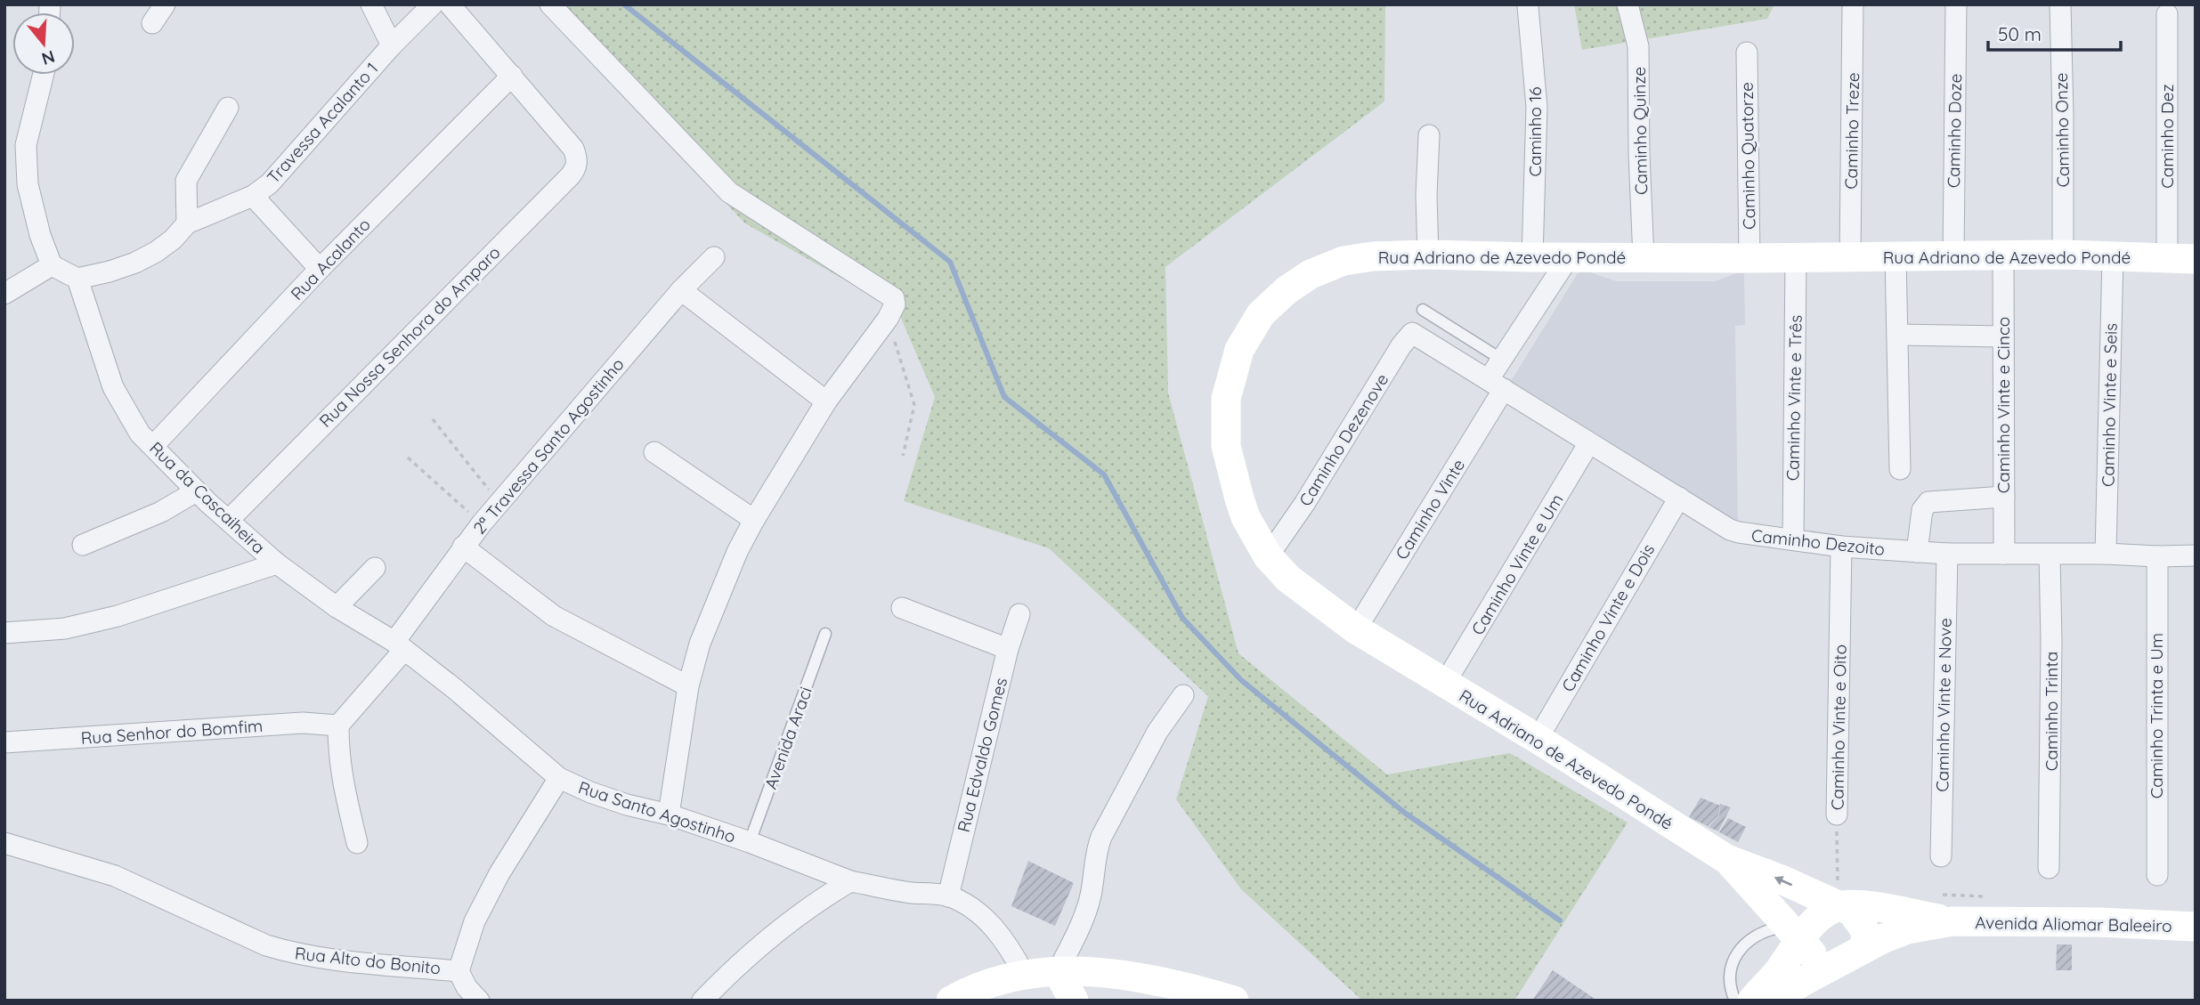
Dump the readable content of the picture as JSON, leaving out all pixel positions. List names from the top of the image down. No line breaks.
{"streets":{"street":["Travessa Acalanto 1","Caminho Onze","Caminho Quinze","Caminho Treze","Caminho Doze","Caminho 16","Caminho Dez","Caminho Quatorze","Rua Adriano de Azevedo Pondé","Rua Acalanto","Rua Nossa Senhora do Amparo","Caminho Vinte e Três","Caminho Vinte e Cinco","Caminho Vinte e Seis","Caminho Dezenove","2ª Travessa Santo Agostinho","Rua da Cascaiheira","Caminho Vinte","Caminho Dezoito","Caminho Vinte e Um","Caminho Vinte e Dois","Caminho Vinte e Nove","Caminho Trinta","Caminho Trinta e Um","Caminho Vinte e Oito","Rua Senhor do Bomfim","Rua Edvaldo Gomes","Rua Santo Agostinho","Avenida Aliomar Baleeiro","Rua Alto do Bonito"],"lane":["Avenida Araci"]},"crossings":[["Travessa Acalanto 1","Rua Acalanto"],["Caminho Onze","Rua Adriano de Azevedo Pondé"],["Caminho Quinze","Rua Adriano de Azevedo Pondé"],["Caminho Treze","Rua Adriano de Azevedo Pondé"],["Caminho Doze","Rua Adriano de Azevedo Pondé"],["Caminho 16","Rua Adriano de Azevedo Pondé"],["Caminho Dez","Rua Adriano de Azevedo Pondé"],["Caminho Quatorze","Rua Adriano de Azevedo Pondé"],["Rua Adriano de Azevedo Pondé","Caminho Vinte e Três"],["Rua Adriano de Azevedo Pondé","Caminho Vinte e Cinco"],["Rua Adriano de Azevedo Pondé","Caminho Vinte e Seis"],["Rua Adriano de Azevedo Pondé","Caminho Dezenove"],["Rua Adriano de Azevedo Pondé","Caminho Vinte"],["Rua Adriano de Azevedo Pondé","Caminho Vinte e Um"],["Rua Adriano de Azevedo Pondé","Caminho Vinte e Dois"],["Rua Adriano de Azevedo Pondé","Caminho Vinte e Oito"],["Rua Adriano de Azevedo Pondé","Avenida Aliomar Baleeiro"],["Rua Acalanto","Rua Nossa Senhora do Amparo"],["Rua Acalanto","Rua da Cascaiheira"],["Rua Nossa Senhora do Amparo","Rua da Cascaiheira"],["Caminho Vinte e Três","Caminho Dezoito"],["Caminho Vinte e Cinco","Caminho Dezoito"],["Caminho Vinte e Seis","Caminho Dezoito"],["Caminho Dezenove","Caminho Dezoito"],["2ª Travessa Santo Agostinho","Rua da Cascaiheira"],["2ª Travessa Santo Agostinho","Rua Santo Agostinho"],["Rua da Cascaiheira","Rua Santo Agostinho"],["Caminho Vinte","Caminho Dezoito"],["Caminho Dezoito","Caminho Vinte e Um"],["Caminho Dezoito","Caminho Vinte e Dois"],["Caminho Dezoito","Caminho Vinte e Nove"],["Caminho Dezoito","Caminho Trinta"],["Caminho Dezoito","Caminho Trinta e Um"],["Caminho Dezoito","Caminho Vinte e Oito"],["Caminho Vinte e Oito","Avenida Aliomar Baleeiro"],["Avenida Araci","Rua Santo Agostinho"],["Rua Edvaldo Gomes","Rua Santo Agostinho"],["Rua Santo Agostinho","Rua Alto do Bonito"]],"scale_bar":"50 m","north":"bottom"}
